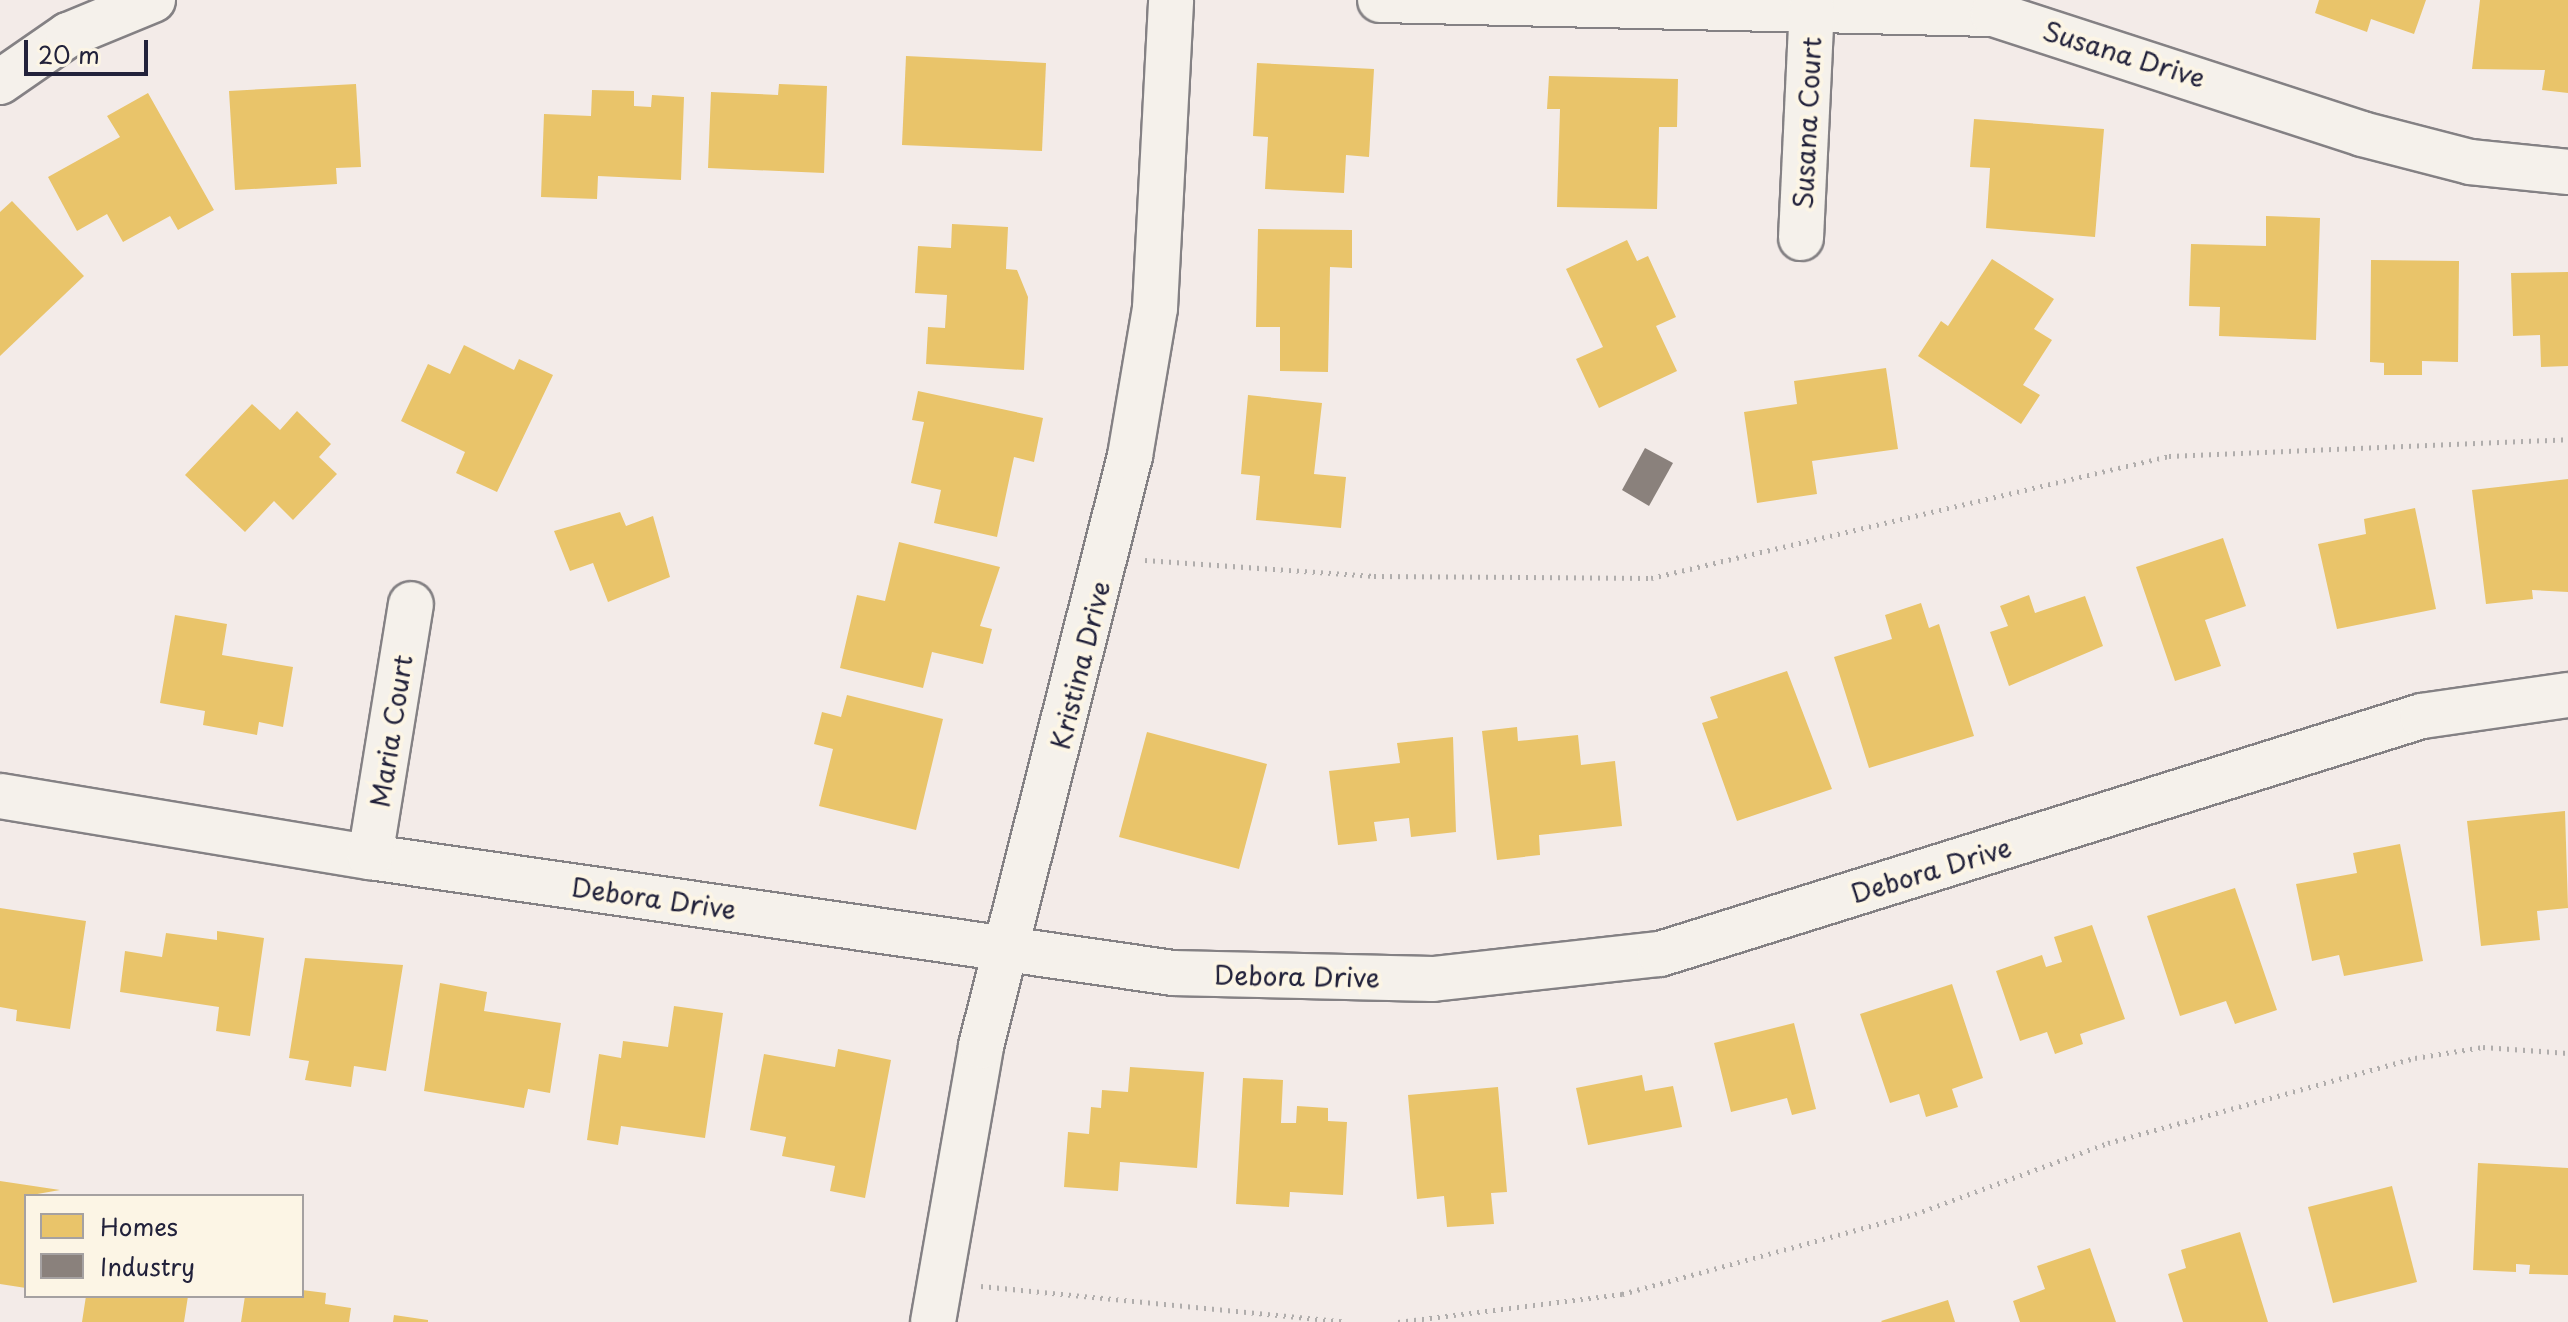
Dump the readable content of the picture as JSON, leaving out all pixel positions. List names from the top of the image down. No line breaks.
{"streets":{"street":["Susana Drive","Susana Court","Kristina Drive","Maria Court","Debora Drive"]},"crossings":[["Susana Drive","Susana Court"],["Kristina Drive","Debora Drive"],["Maria Court","Debora Drive"]],"legend":["Homes","Industry"],"scale_bar":"20 m"}
